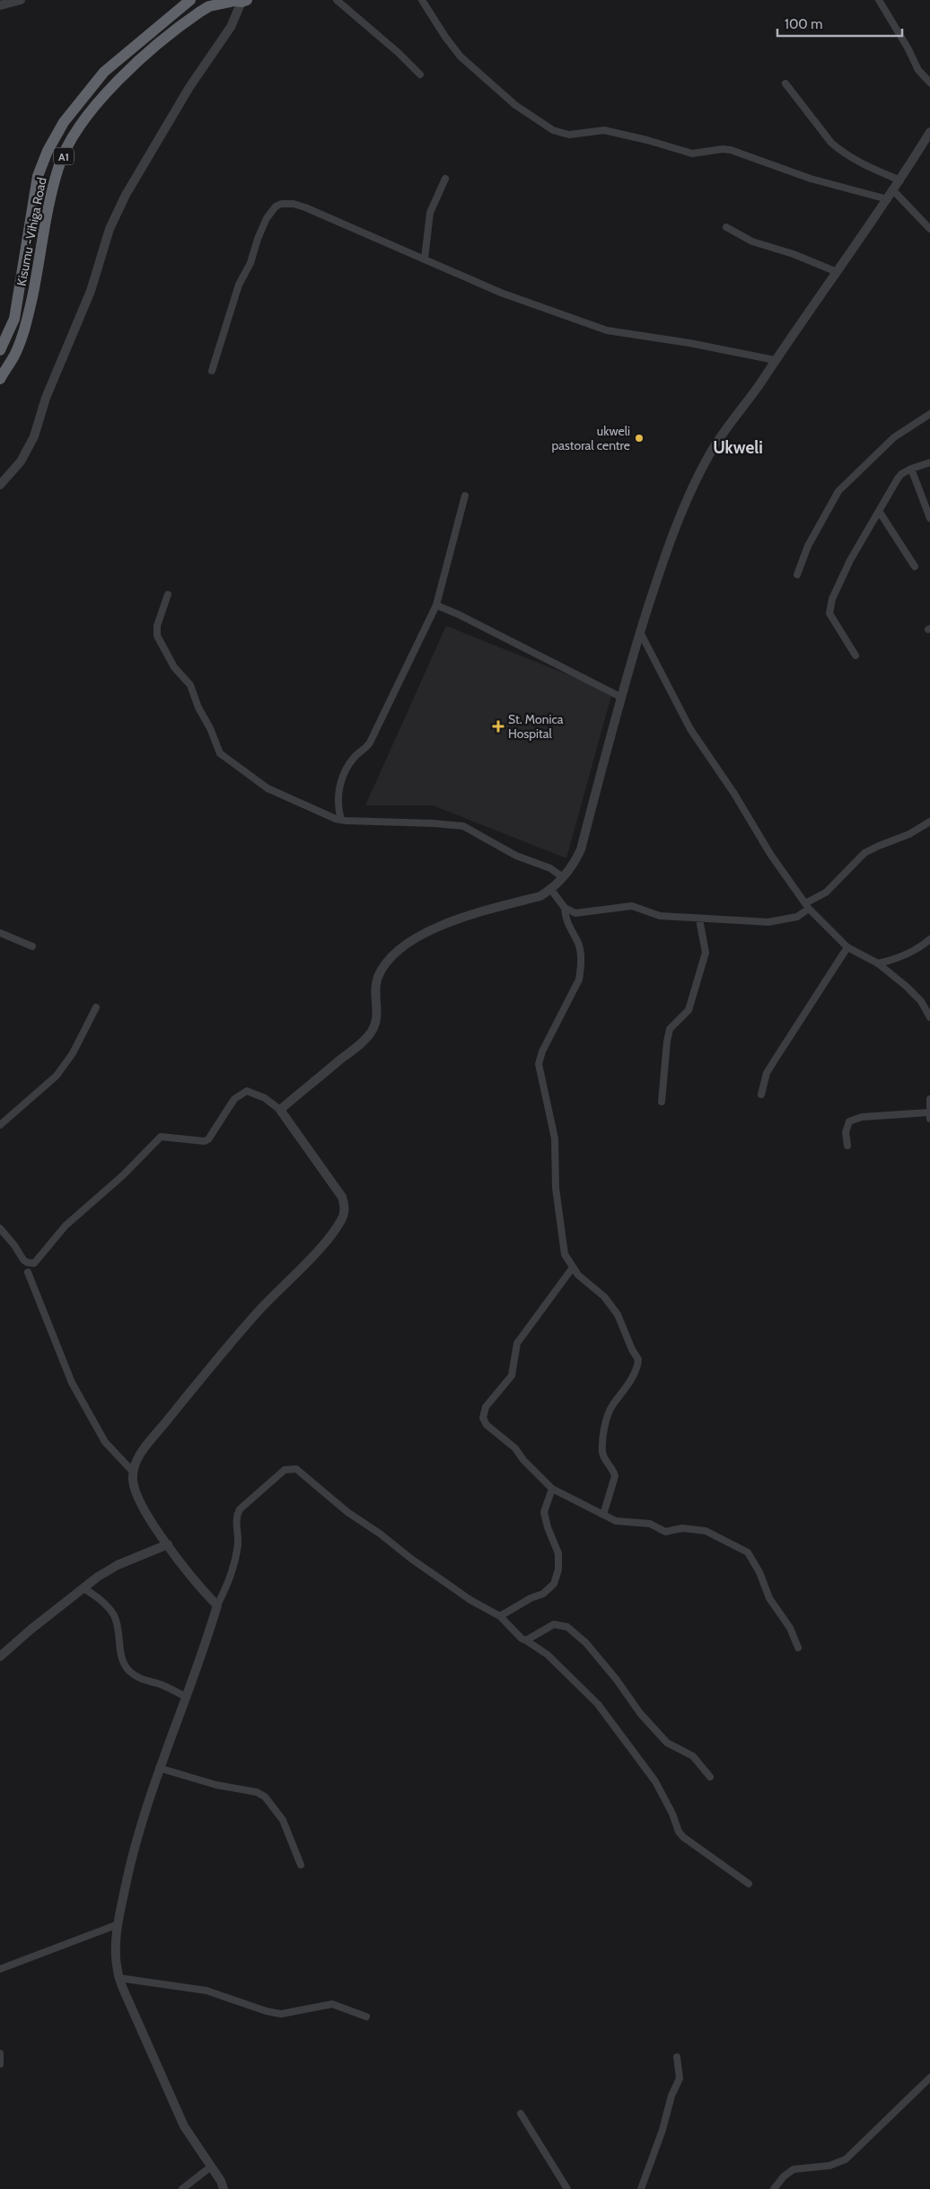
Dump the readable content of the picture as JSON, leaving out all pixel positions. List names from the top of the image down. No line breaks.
{"streets":{"highway":["A1","Kisumu -Vihiga Road"]},"districts":["Ukweli"],"places":{"other":["ukweli pastoral centre"],"health":["St. Monica Hospital"]},"scale_bar":"100 m"}
